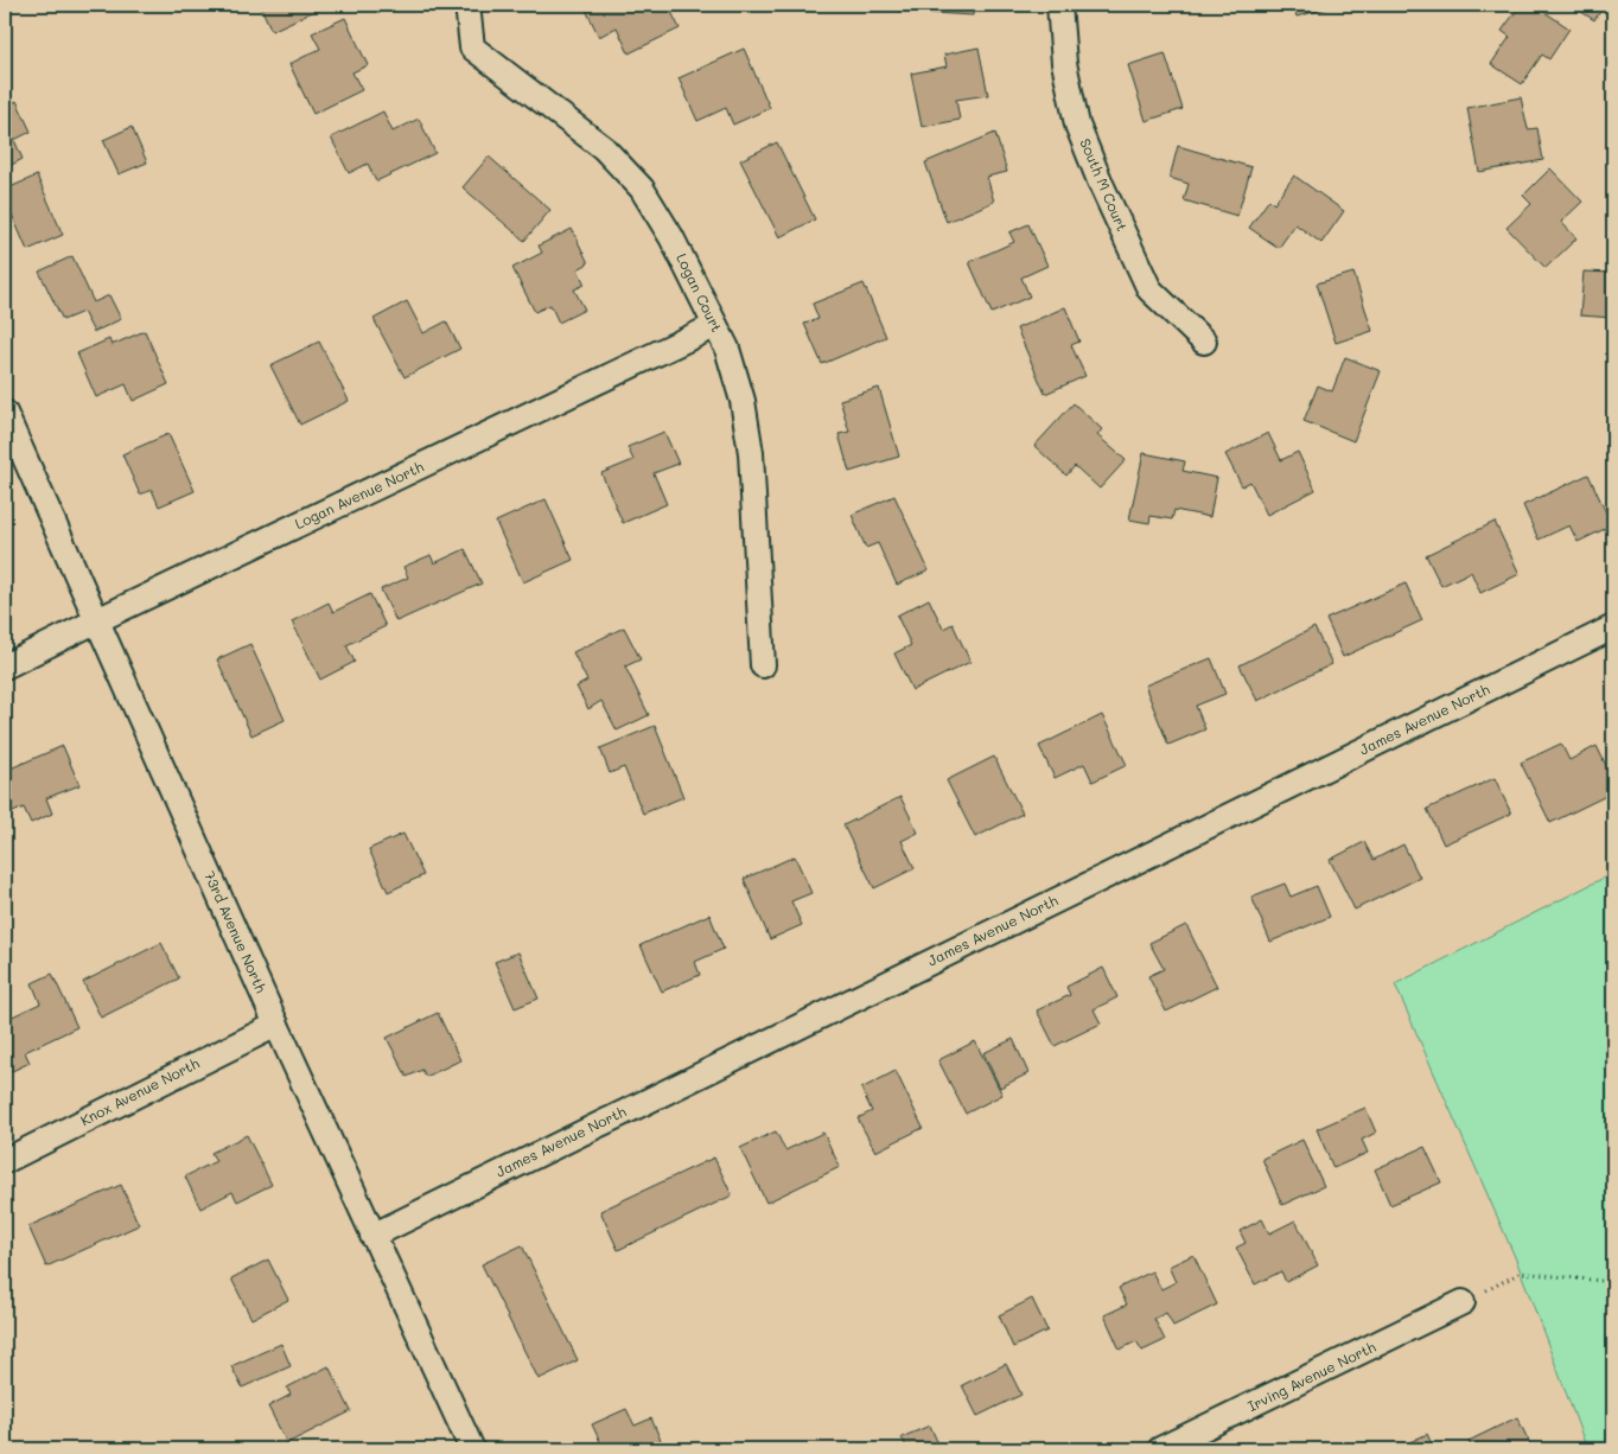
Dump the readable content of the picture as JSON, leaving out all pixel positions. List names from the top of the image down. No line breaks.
{"streets":{"street":["South M Court","Logan Court","Logan Avenue North","James Avenue North","73rd Avenue North","Knox Avenue North","Irving Avenue North"]},"crossings":[["Logan Court","Logan Avenue North"],["Logan Avenue North","73rd Avenue North"],["James Avenue North","73rd Avenue North"],["73rd Avenue North","Knox Avenue North"]]}
